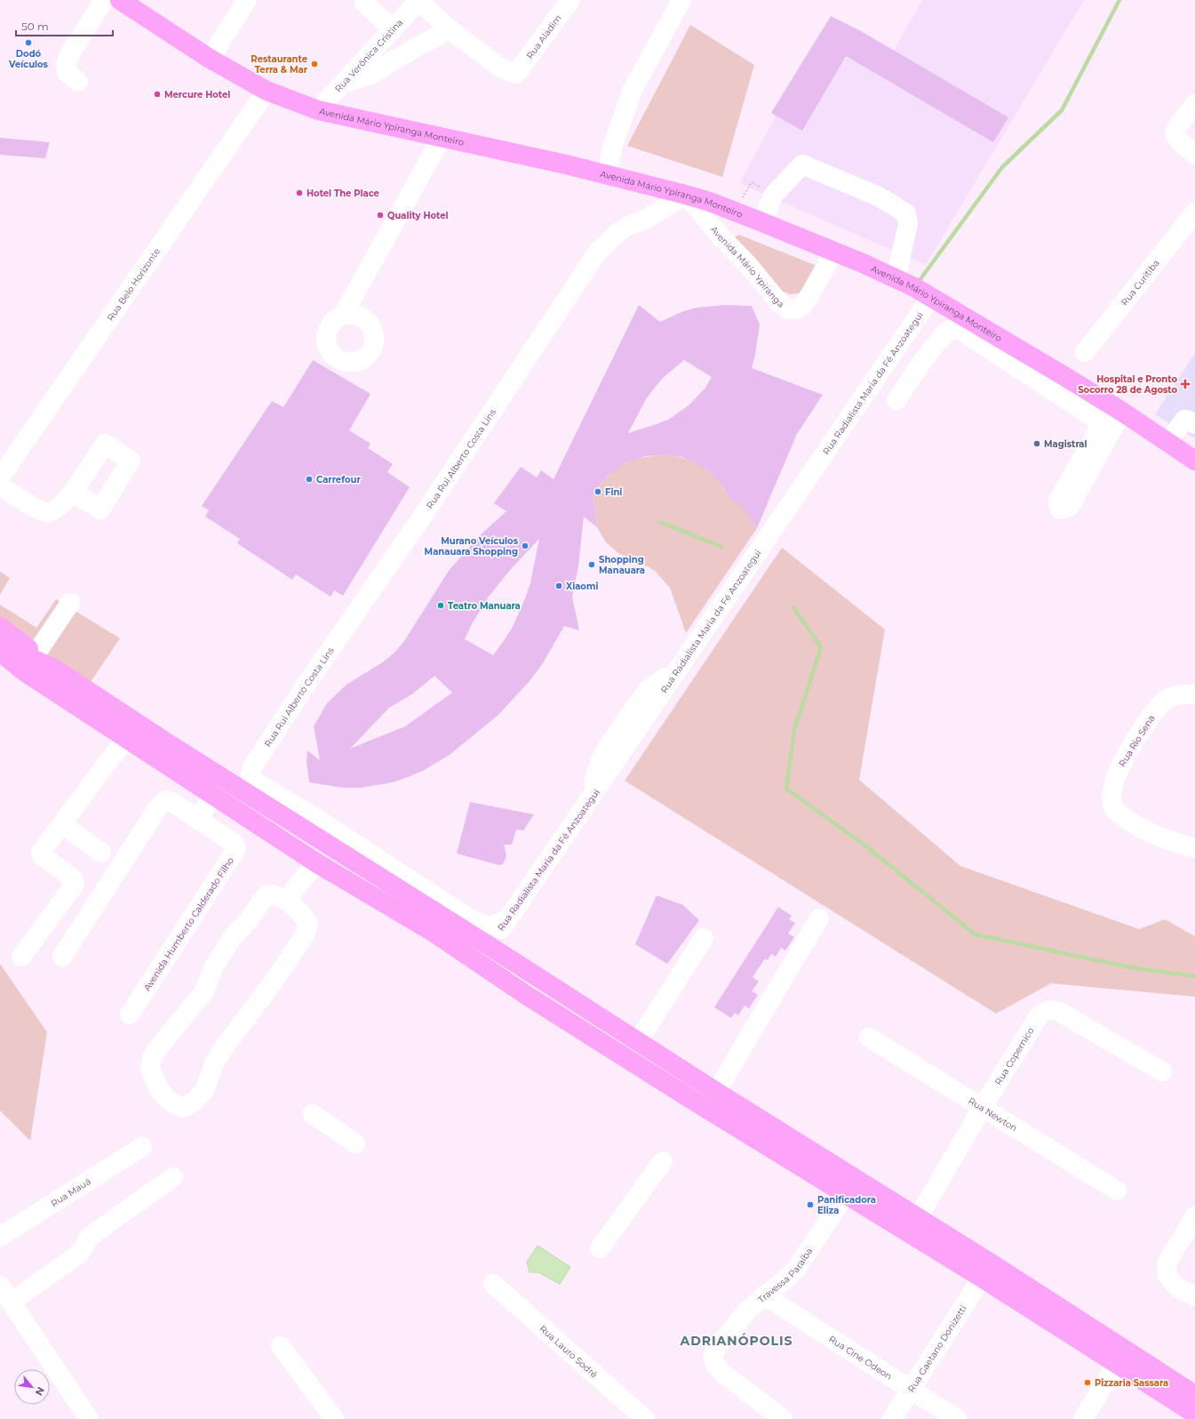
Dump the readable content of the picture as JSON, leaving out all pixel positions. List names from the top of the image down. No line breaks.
{"streets":{"main road":["Avenida Mário Ypiranga Monteiro"],"street":["Rua Aladim","Rua Verônica Cristina","Avenida Mário Ypiranga","Rua Curitiba","Rua Belo Horizonte","Rua Radialista Maria da Fé Anzoategui","Rua Rui Alberto Costa Lins","Rua Rio Sena","Avenida Humberto Calderado Filho","Rua Copernico","Rua Newton","Rua Mauá","Travessa Paraíba","Rua Gaetano Donizetti","Rua Lauro Sodré","Rua Cine Odeon"]},"crossings":[["Rua Verônica Cristina","Avenida Mário Ypiranga Monteiro"],["Avenida Mário Ypiranga Monteiro","Avenida Mário Ypiranga"],["Avenida Mário Ypiranga Monteiro","Rua Belo Horizonte"],["Avenida Mário Ypiranga Monteiro","Rua Radialista Maria da Fé Anzoategui"],["Avenida Mário Ypiranga Monteiro","Rua Rui Alberto Costa Lins"],["Avenida Mário Ypiranga","Rua Rui Alberto Costa Lins"],["Rua Radialista Maria da Fé Anzoategui","Rua Rui Alberto Costa Lins"],["Rua Copernico","Rua Newton"],["Travessa Paraíba","Rua Cine Odeon"],["Rua Gaetano Donizetti","Rua Cine Odeon"]],"districts":["ADRIANÓPOLIS"],"places":{"other":["Dodó Veículos","Restaurante Terra & Mar","Mercure Hotel","Hotel The Place","Quality Hotel","Magistral","Carrefour","Fini","Murano Veículos Manauara Shopping","Shopping Manauara","Xiaomi","Teatro Manuara","Panificadora Eliza","Pizzaria Sassara"],"health":["Hospital e Pronto Socorro 28 de Agosto"]},"scale_bar":"50 m","north":"bottom right"}
